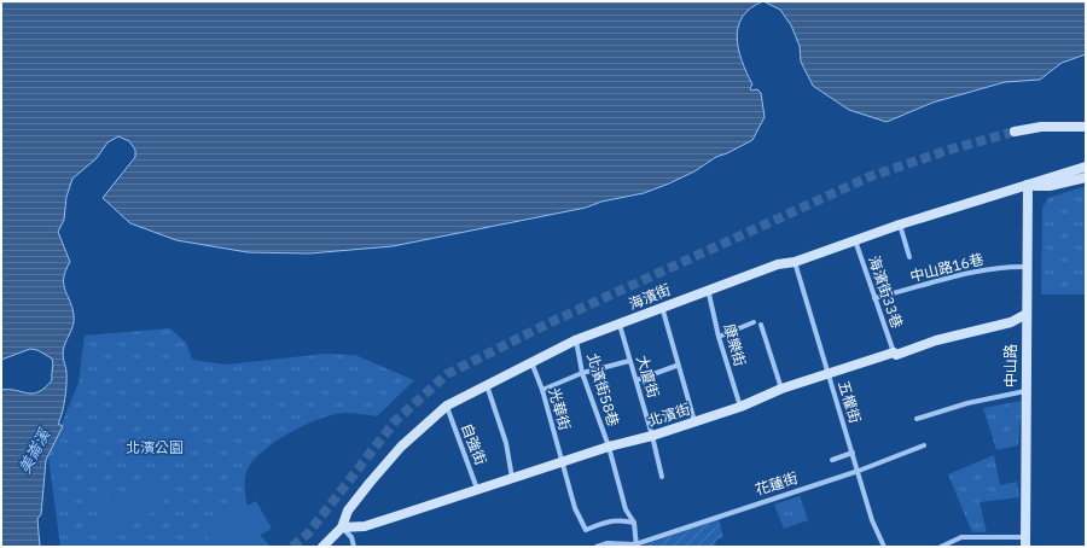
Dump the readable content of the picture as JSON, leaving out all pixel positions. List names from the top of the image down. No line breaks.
{"streets":{"main road":["海濱街","中山路","北濱街"],"street":["中山路16巷","海濱街33巷","康樂街","大廈街","北濱街58巷","五權街","光華街","自強街","花蓮街"]},"crossings":[["中山路16巷","海濱街33巷"],["中山路16巷","中山路"],["海濱街33巷","海濱街"],["海濱街33巷","北濱街"],["海濱街","康樂街"],["海濱街","中山路"],["海濱街","大廈街"],["海濱街","北濱街58巷"],["海濱街","五權街"],["海濱街","光華街"],["海濱街","北濱街"],["海濱街","自強街"],["康樂街","北濱街"],["中山路","北濱街"],["大廈街","北濱街"],["北濱街58巷","光華街"],["北濱街58巷","北濱街"],["五權街","北濱街"],["五權街","花蓮街"],["光華街","北濱街"],["北濱街","自強街"]],"water":["美崙溪"],"parks":["北濱公園"]}
